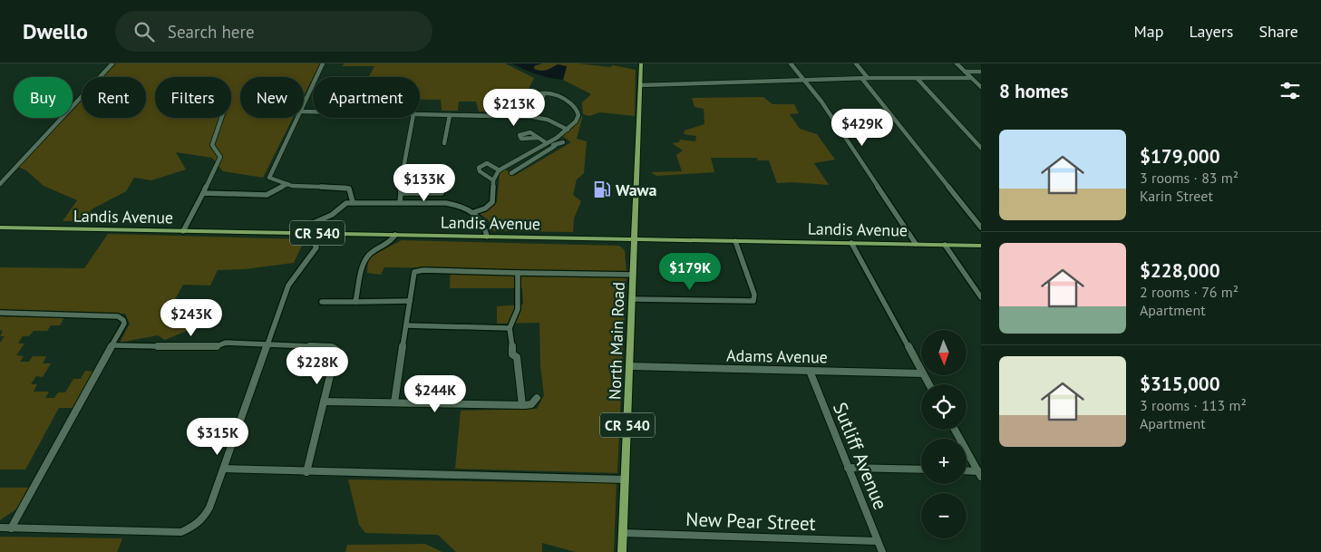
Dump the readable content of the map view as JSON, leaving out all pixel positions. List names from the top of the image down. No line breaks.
{"streets":{"main road":["Landis Avenue","CR 540","North Main Road"],"street":["Adams Avenue","Sutliff Avenue","New Pear Street"]},"crossings":[["Landis Avenue","North Main Road"],["North Main Road","Adams Avenue"],["North Main Road","New Pear Street"],["Adams Avenue","Sutliff Avenue"],["Sutliff Avenue","New Pear Street"]],"places":{"fuel station":["Wawa"]},"north":"bottom","page":{"header":"Dwello","search":"Search here","nav":["Map","Layers","Share"],"heading":"8 homes","chip":["Buy","Rent","Filters","New","Apartment"],"price":["$213K","$429K","$133K","$179K","$243K","$228K","$244K","$315K"],"list":[{"name":"$179,000","note":"3 rooms · 83 m² · Karin Street"},{"name":"$228,000","note":"2 rooms · 76 m² · Apartment"},{"name":"$315,000","note":"3 rooms · 113 m² · Apartment"}],"map_buttons":["+","−"]}}
